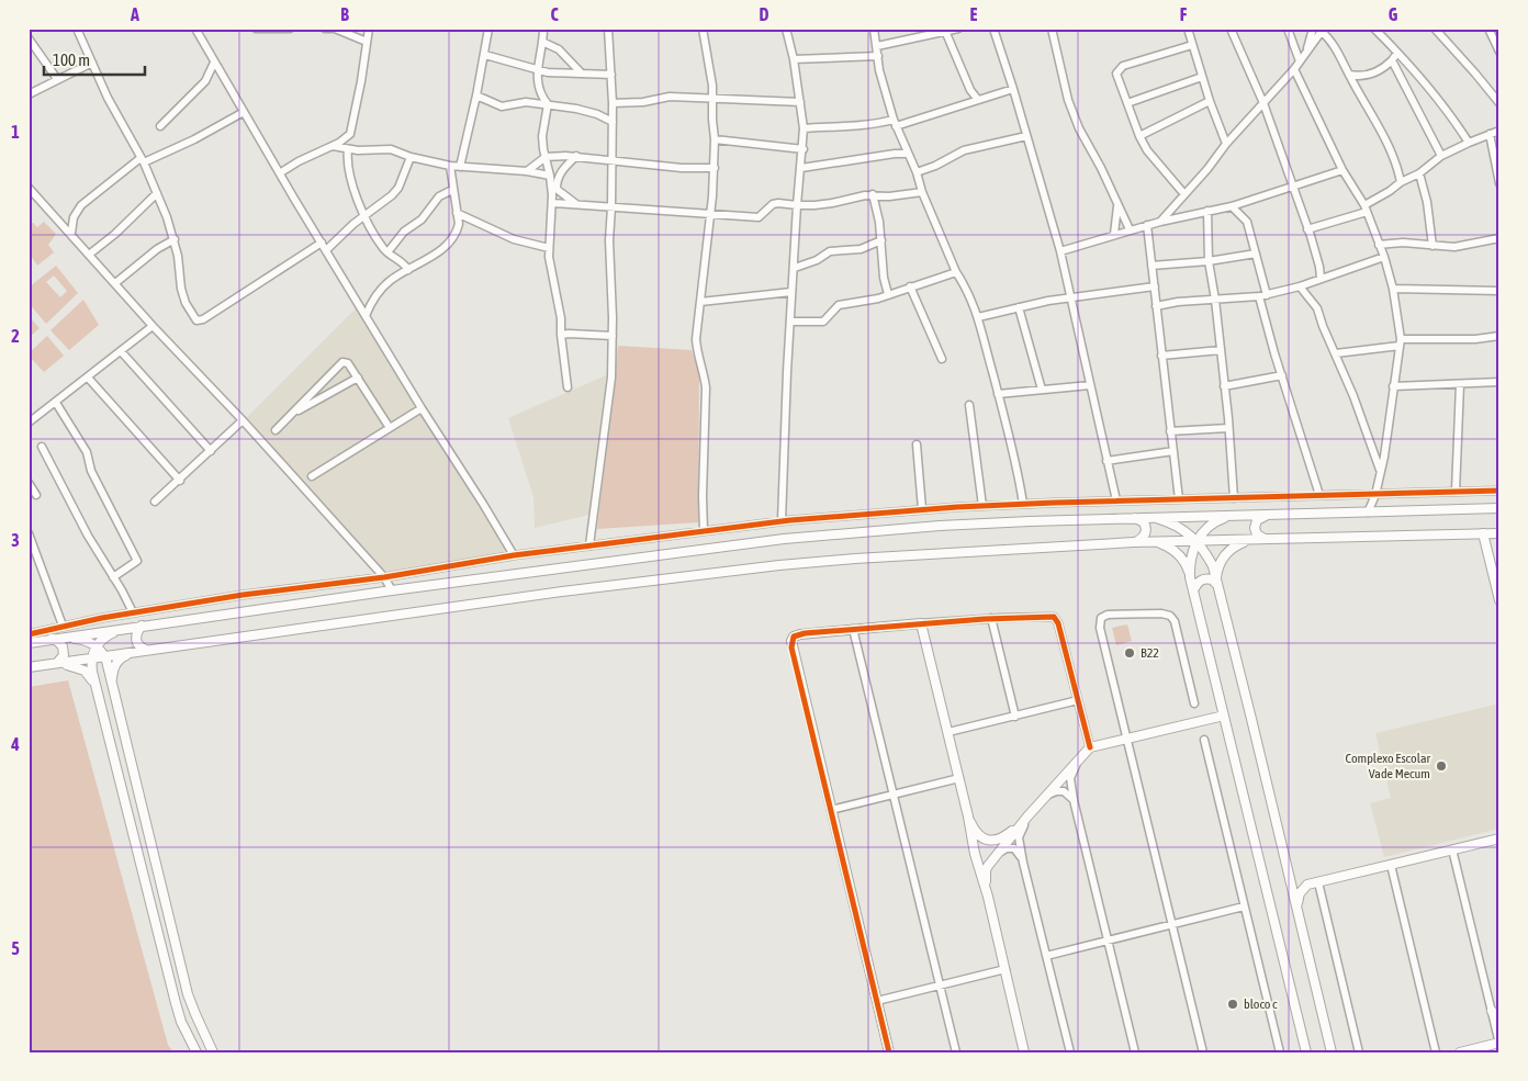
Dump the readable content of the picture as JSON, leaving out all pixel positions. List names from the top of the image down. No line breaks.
{"places":["B22","Complexo Escolar Vade Mecum","bloco c"],"scale_bar":"100 m","grid":{"columns":["A","B","C","D","E","F","G"],"rows":["1","2","3","4","5"]}}
